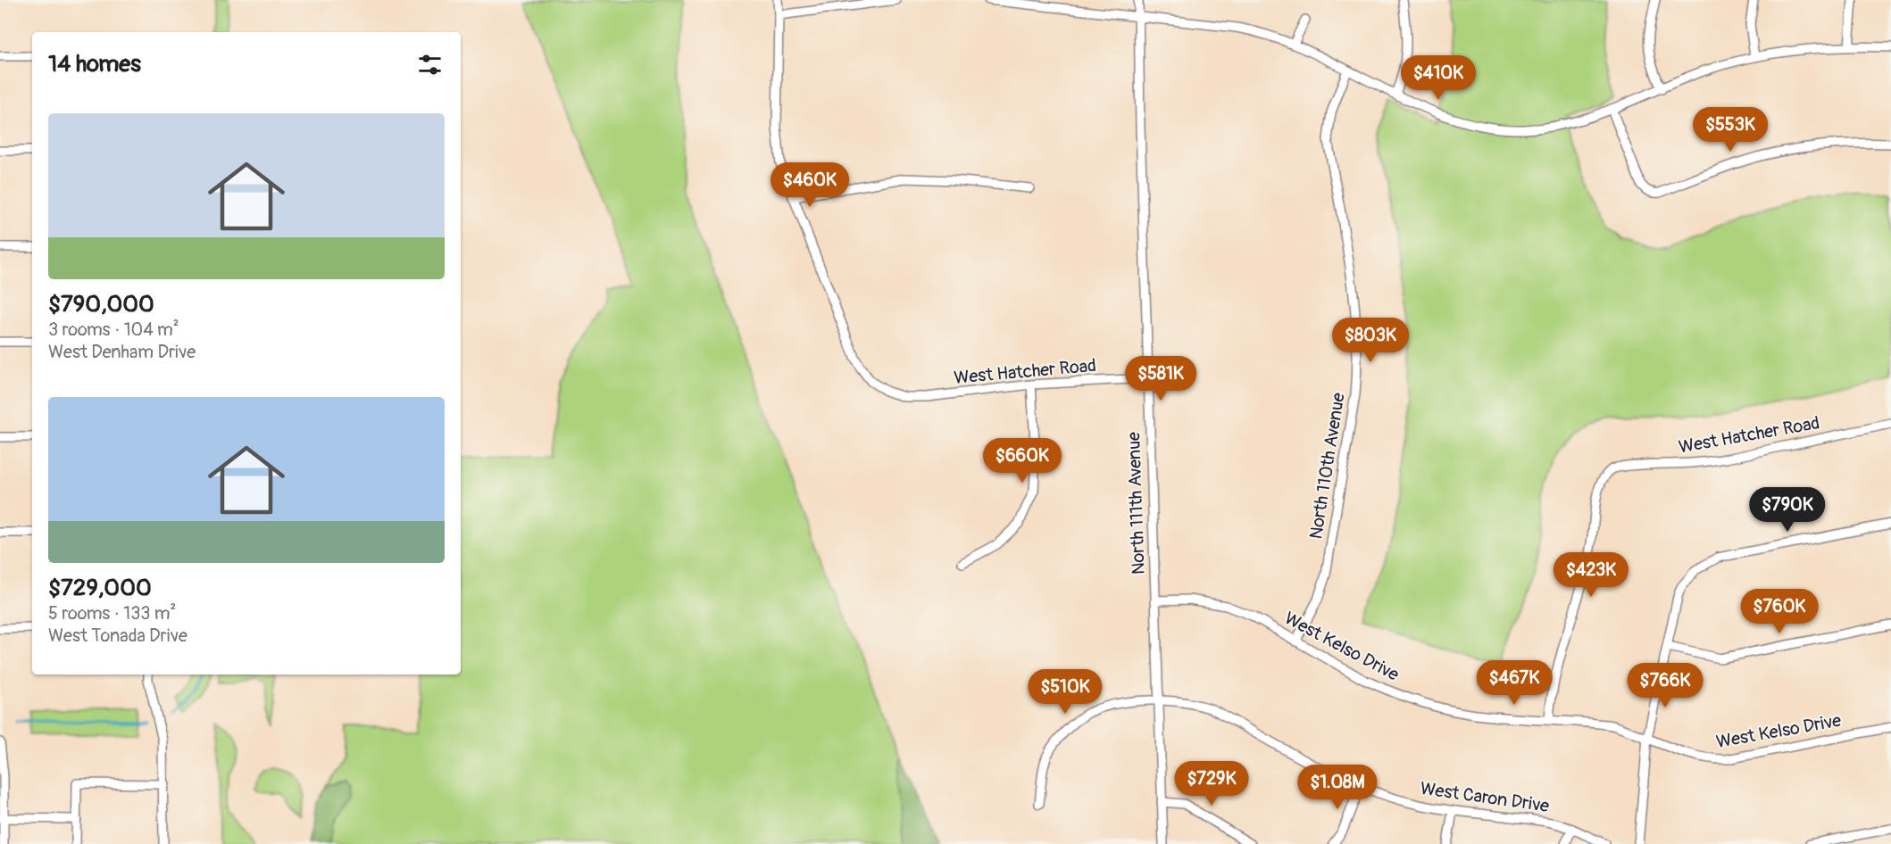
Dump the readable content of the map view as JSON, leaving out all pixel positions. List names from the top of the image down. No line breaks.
{"streets":{"street":["West Hatcher Road","North 110th Avenue","North 111th Avenue","West Kelso Drive","West Caron Drive"]},"crossings":[["West Hatcher Road","North 111th Avenue"],["West Hatcher Road","West Kelso Drive"],["North 110th Avenue","West Kelso Drive"],["North 111th Avenue","West Kelso Drive"],["North 111th Avenue","West Caron Drive"]],"page":{"heading":"14 homes","price":["$410K","$553K","$460K","$803K","$581K","$660K","$790K","$423K","$760K","$467K","$766K","$510K","$729K","$1.08M"],"list":[{"name":"$790,000","note":"3 rooms · 104 m² · West Denham Drive"},{"name":"$729,000","note":"5 rooms · 133 m² · West Tonada Drive"}]}}
